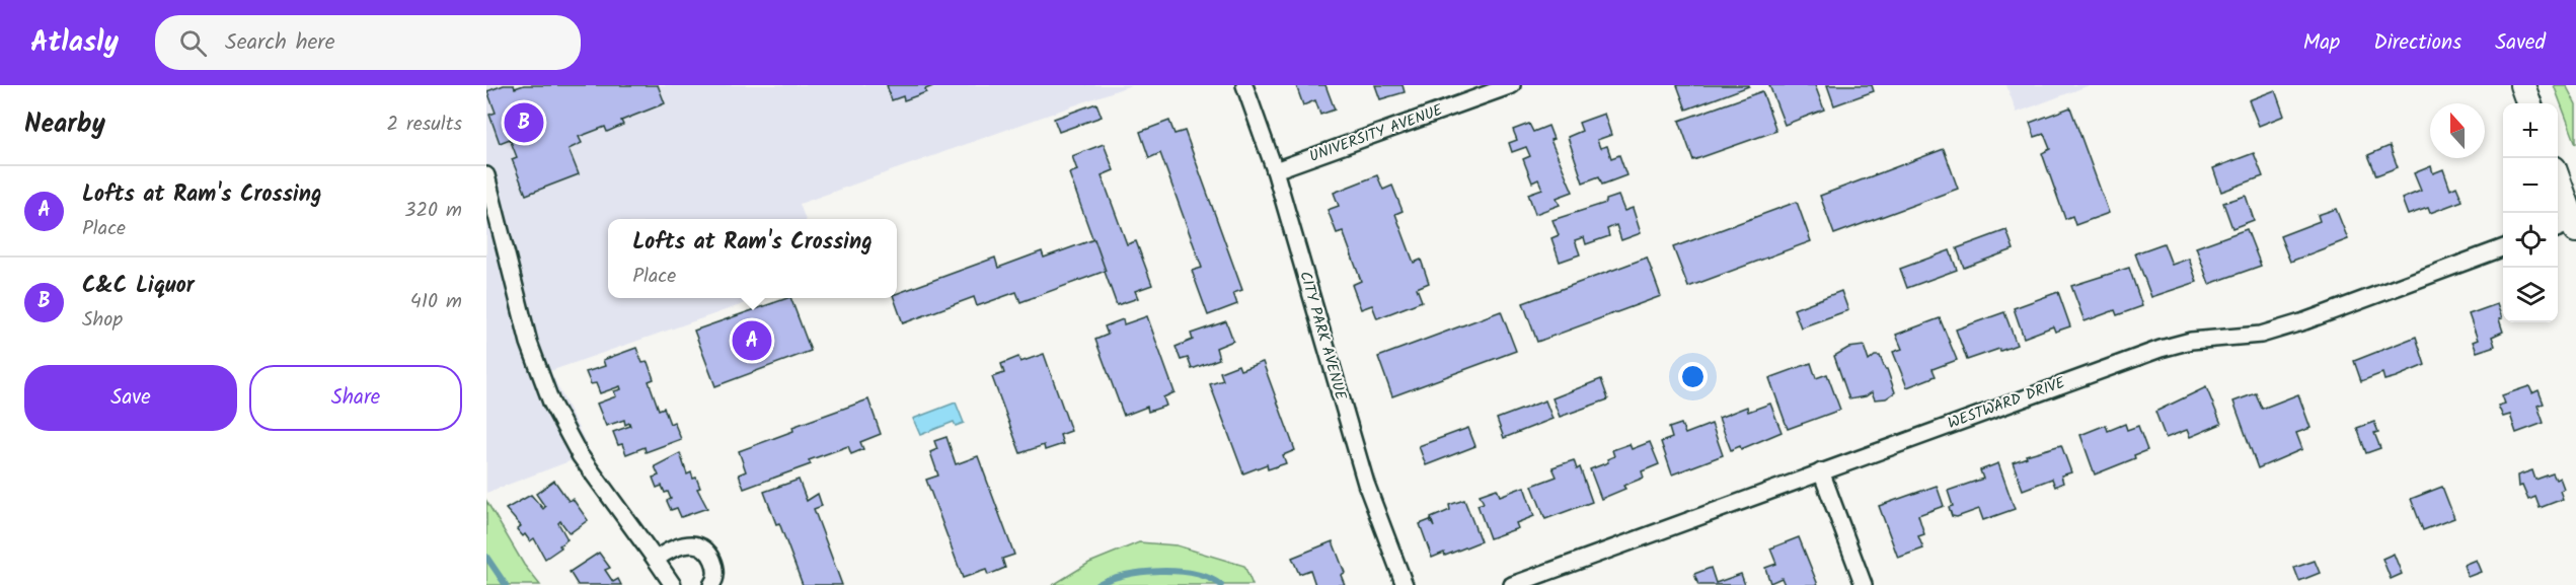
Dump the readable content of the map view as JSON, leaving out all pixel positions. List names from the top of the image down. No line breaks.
{"streets":{"street":["UNIVERSITY AVENUE","CITY PARK AVENUE","WESTWARD DRIVE"]},"crossings":[["UNIVERSITY AVENUE","CITY PARK AVENUE"]],"north":"top","page":{"header":"Atlasly","search":"Search here","nav":["Map","Directions","Saved"],"heading":["Nearby","2 results"],"pins":["B","A"],"map_buttons":["+","−"],"list":[{"mark":"A","name":"Lofts at Ram's Crossing","note":"Place","value":"320 m"},{"mark":"B","name":"C&C Liquor","note":"Shop","value":"410 m"}],"popup":["Lofts at Ram's Crossing","Place"],"buttons":["Save","Share"]}}
